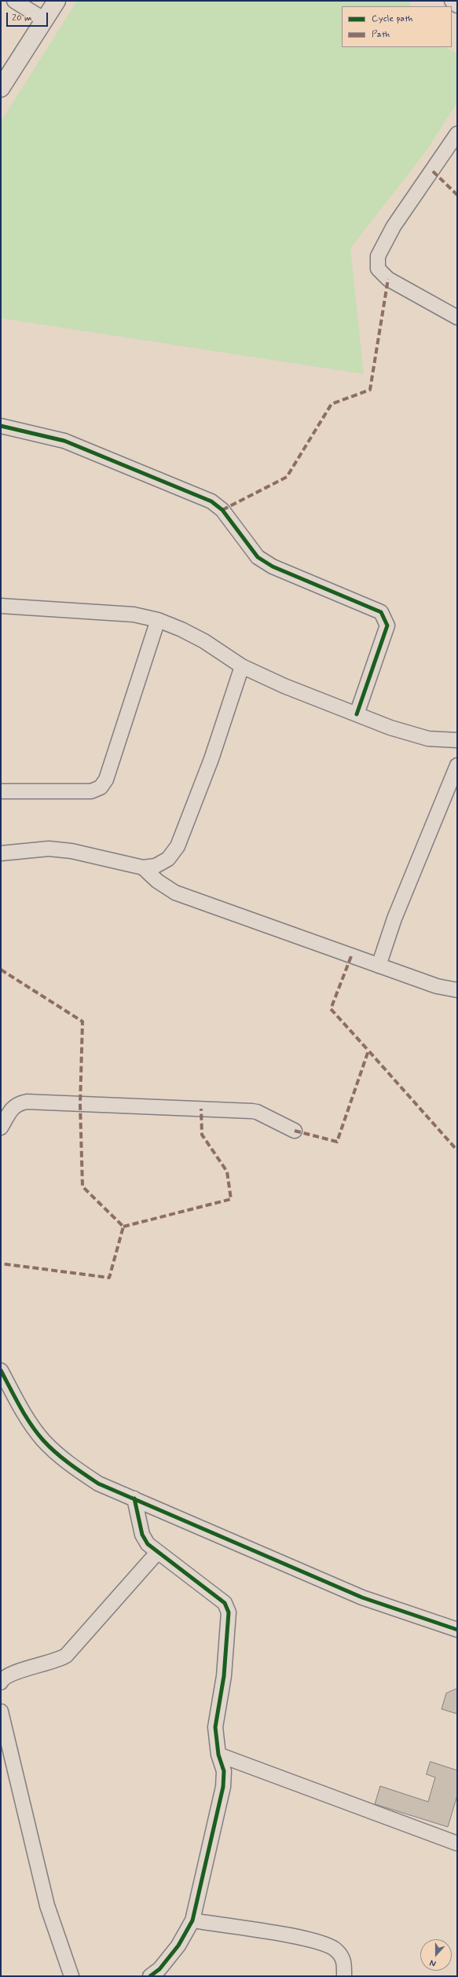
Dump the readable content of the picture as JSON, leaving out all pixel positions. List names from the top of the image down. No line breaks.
{"legend":["Cycle path","Path"],"scale_bar":"20 m","north":"bottom"}
